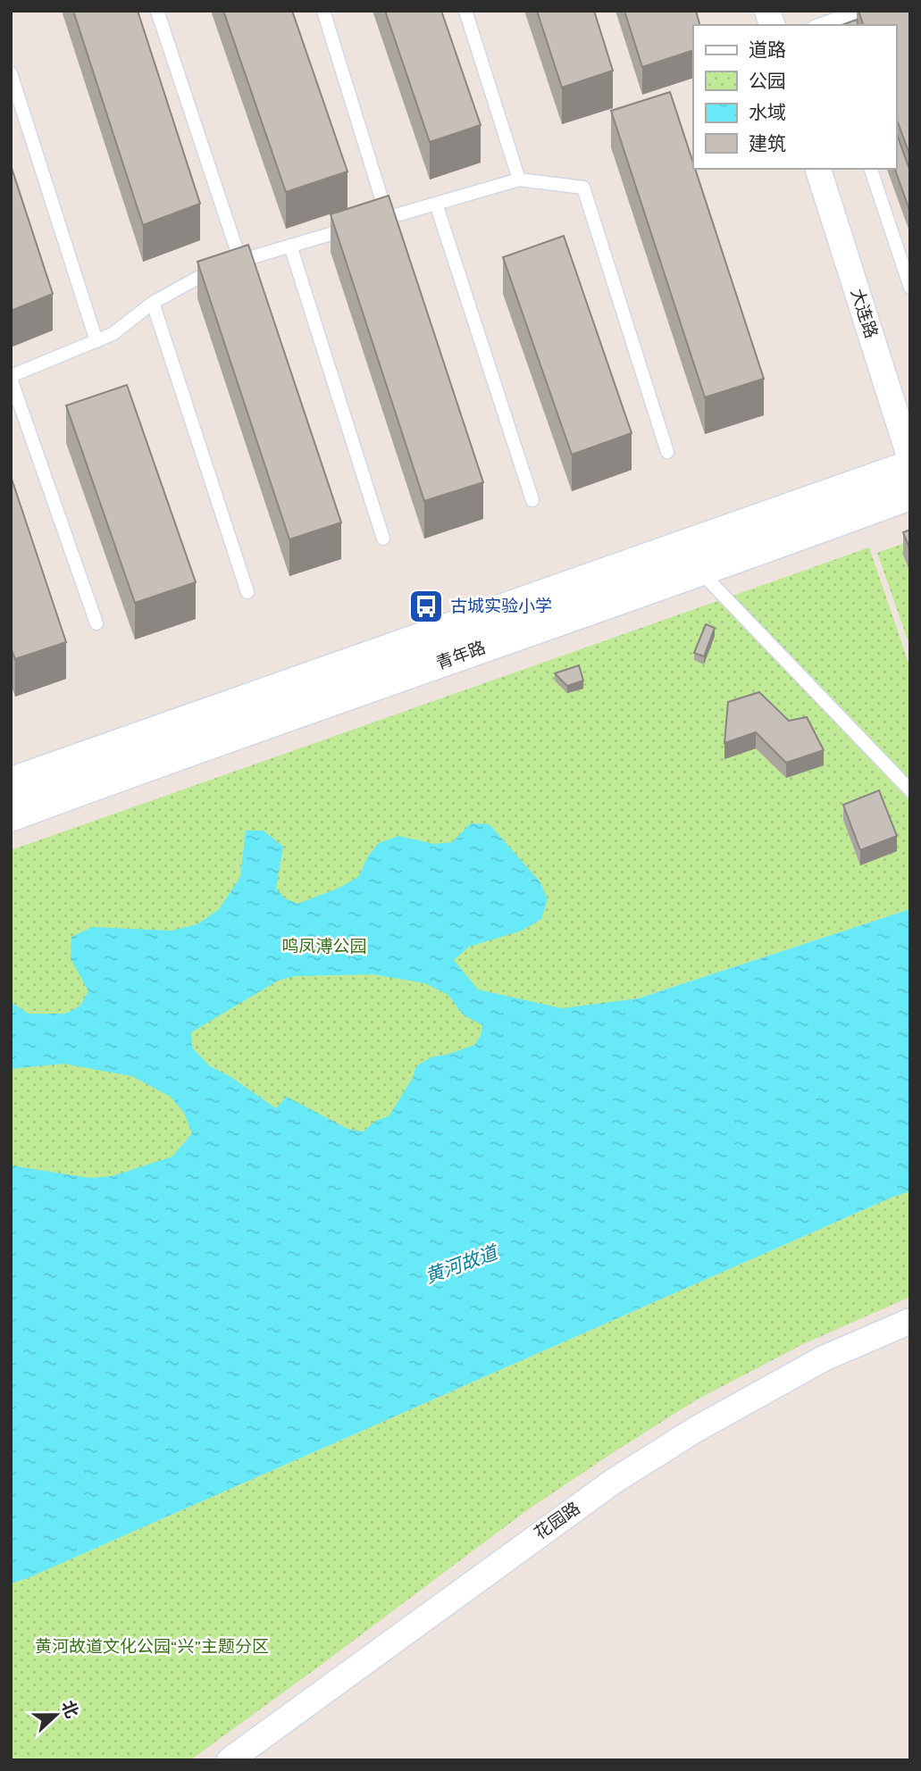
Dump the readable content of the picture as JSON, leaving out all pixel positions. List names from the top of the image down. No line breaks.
{"streets":{"street":["大连路","青年路","花园路"]},"water":["黄河故道"],"parks":["鸣凤溥公园","黄河故道文化公园“兴”主题分区"],"places":{"bus stop":["古城实验小学"]},"legend":["道路","公园","水域","建筑"],"north":"right"}
